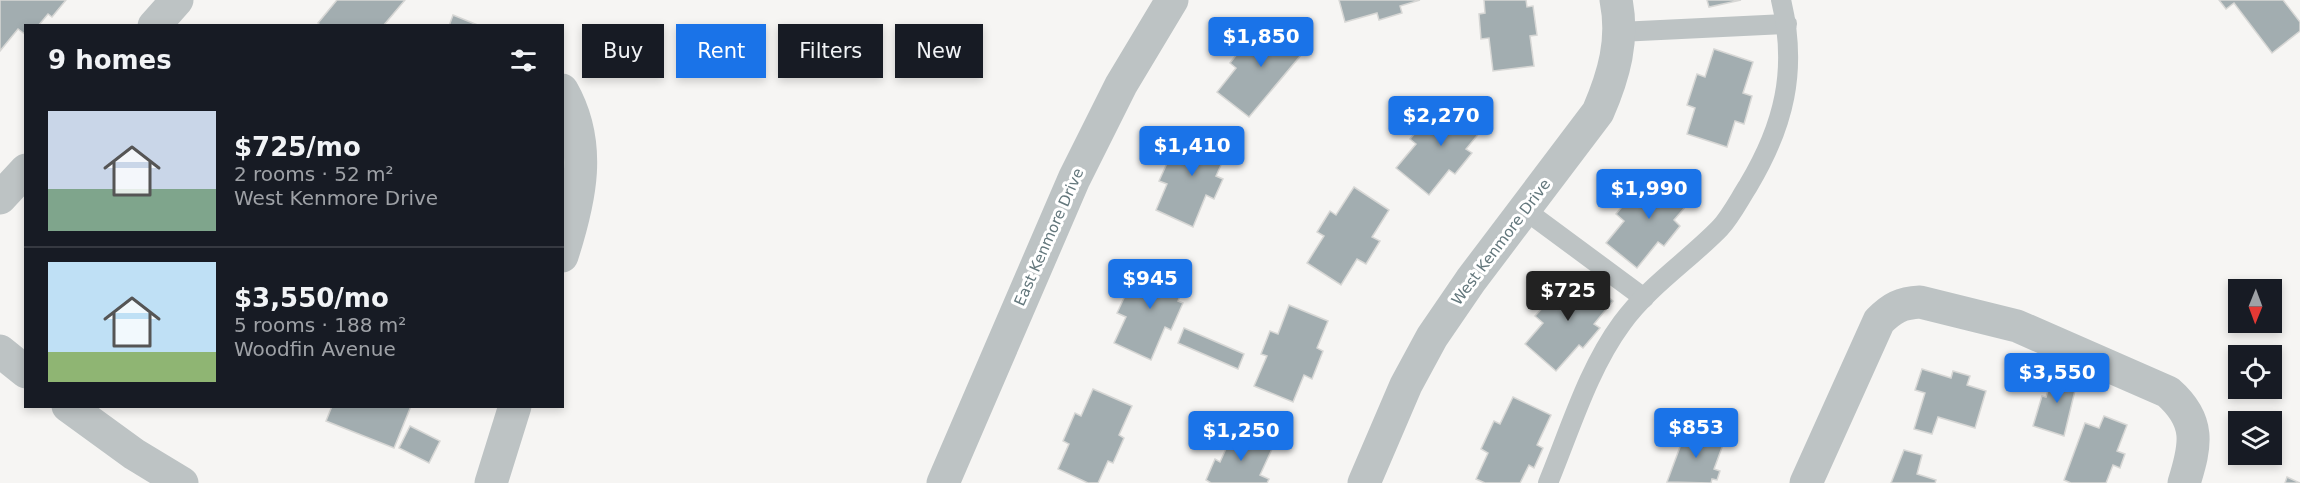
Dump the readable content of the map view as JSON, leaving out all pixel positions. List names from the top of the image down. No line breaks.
{"streets":{"street":["East Kenmore Drive","West Kenmore Drive"]},"north":"bottom","page":{"price":["$1,850","$2,270","$1,410","$1,990","$945","$725","$3,550","$853","$1,250"],"chip":["Buy","Rent","Filters","New"],"heading":"9 homes","list":[{"name":"$725/mo","note":"2 rooms · 52 m² · West Kenmore Drive"},{"name":"$3,550/mo","note":"5 rooms · 188 m² · Woodfin Avenue"}]}}
